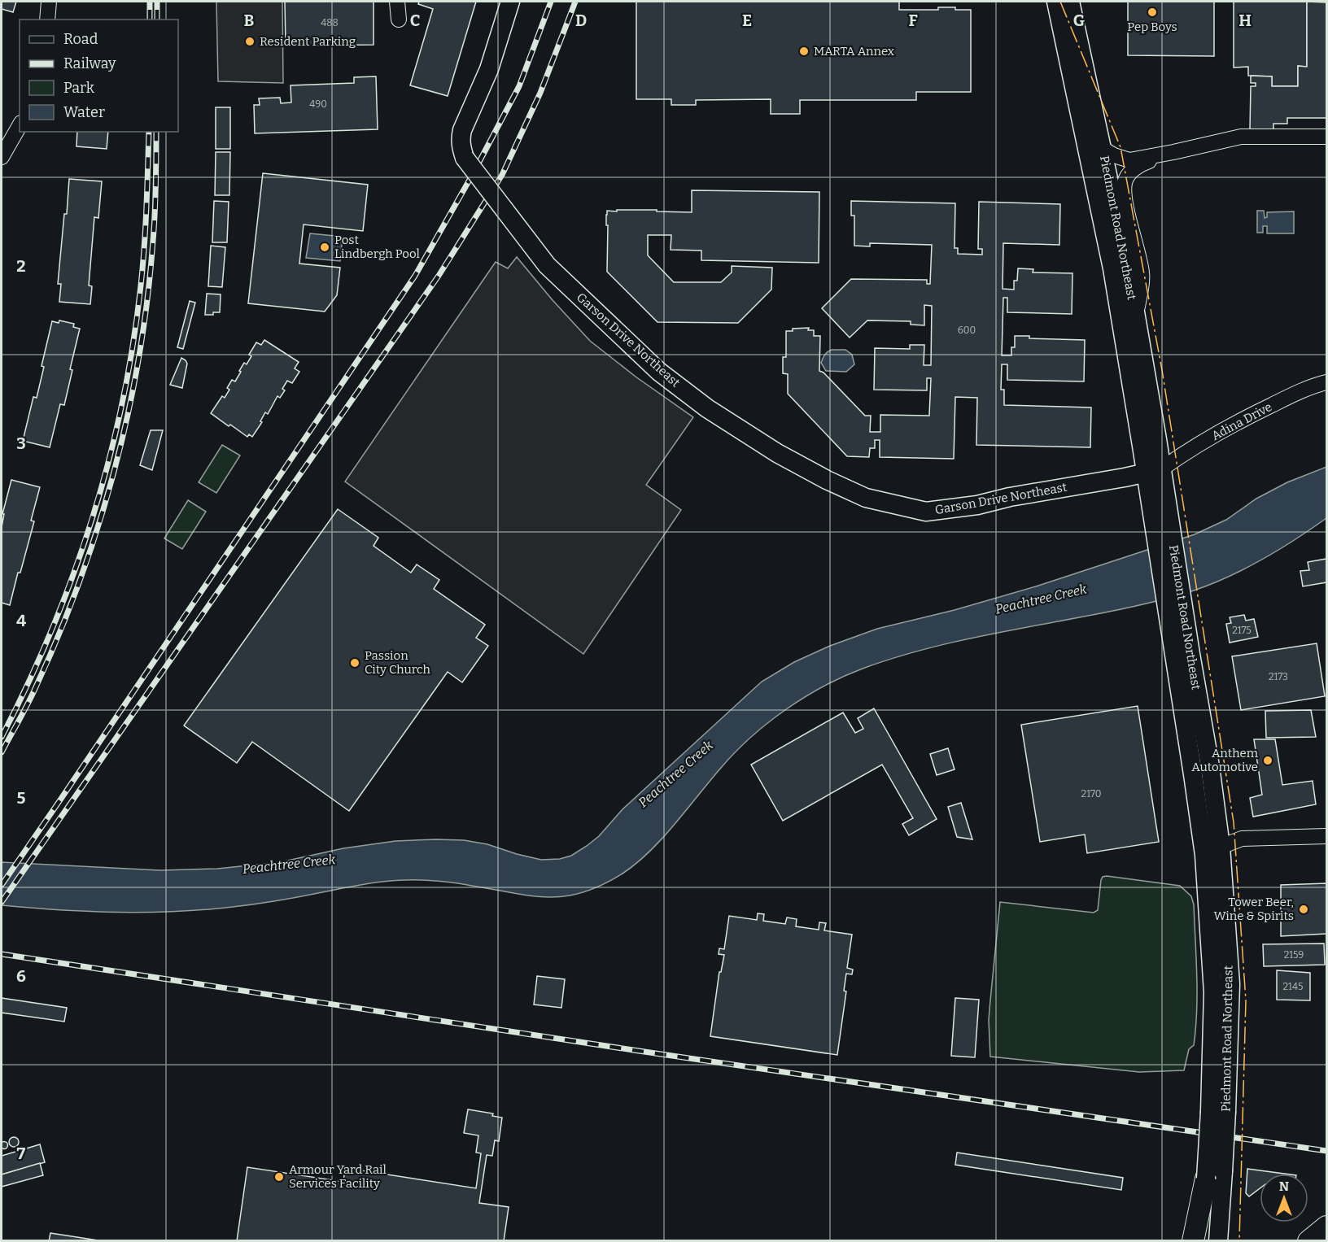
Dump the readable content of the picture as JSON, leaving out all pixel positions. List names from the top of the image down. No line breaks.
{"streets":{"main road":["Piedmont Road Northeast","Garson Drive Northeast"],"street":["Adina Drive"]},"crossings":[["Piedmont Road Northeast","Garson Drive Northeast"],["Piedmont Road Northeast","Adina Drive"],["Garson Drive Northeast","Adina Drive"]],"water":["Peachtree Creek"],"places":["Pep Boys","Resident Parking","MARTA Annex","Post Lindbergh Pool","Passion City Church","Anthem Automotive","Tower Beer, Wine & Spirits","Armour Yard Rail Services Facility"],"house_numbers":["488","490","600","2175","2173","2170","2159","2145"],"legend":["Road","Railway","Park","Water"],"north":"top","grid":{"columns":["B","C","D","E","F","G","H"],"rows":["2","3","4","5","6","7"]}}
